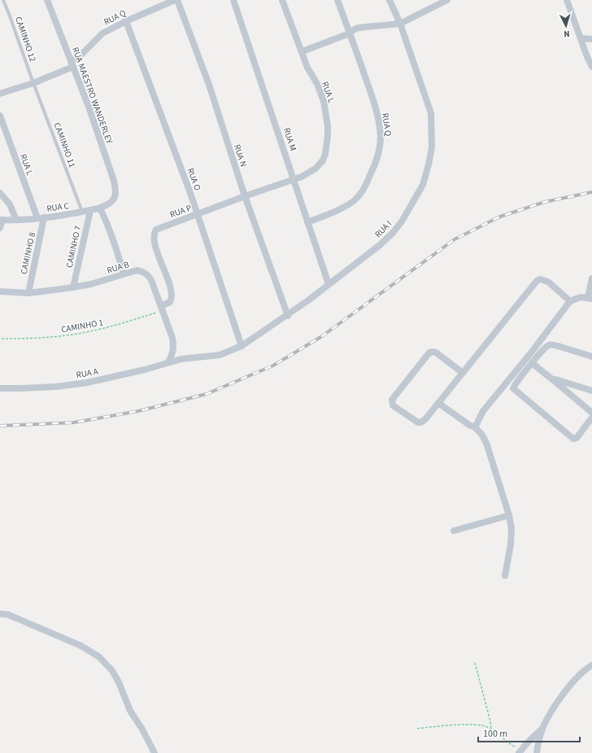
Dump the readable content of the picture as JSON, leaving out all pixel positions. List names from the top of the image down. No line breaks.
{"streets":{"street":["RUA Q","RUA L","RUA MAESTRO WANDERLEY","RUA M","RUA N","RUA O","RUA C","RUA P","RUA I","CAMINHO 7","CAMINHO 8","RUA B","RUA A"],"lane":["CAMINHO 12","CAMINHO 11"],"path":["CAMINHO 1"]},"crossings":[["RUA Q","CAMINHO 12"],["RUA Q","RUA MAESTRO WANDERLEY"],["RUA Q","RUA M"],["RUA Q","CAMINHO 11"],["RUA Q","RUA O"],["CAMINHO 12","CAMINHO 11"],["RUA L","RUA M"],["RUA L","RUA C"],["RUA L","RUA P"],["RUA L","CAMINHO 8"],["RUA MAESTRO WANDERLEY","RUA C"],["RUA M","RUA P"],["RUA M","RUA I"],["CAMINHO 11","RUA C"],["RUA N","RUA P"],["RUA N","RUA I"],["RUA O","RUA P"],["RUA O","RUA I"],["RUA C","CAMINHO 7"],["RUA C","CAMINHO 8"],["RUA P","RUA B"],["RUA P","CAMINHO 1"],["RUA I","RUA B"],["RUA I","RUA A"],["CAMINHO 7","RUA B"],["CAMINHO 8","RUA B"],["RUA B","CAMINHO 1"],["RUA B","RUA A"]],"scale_bar":"100 m","north":"bottom"}
